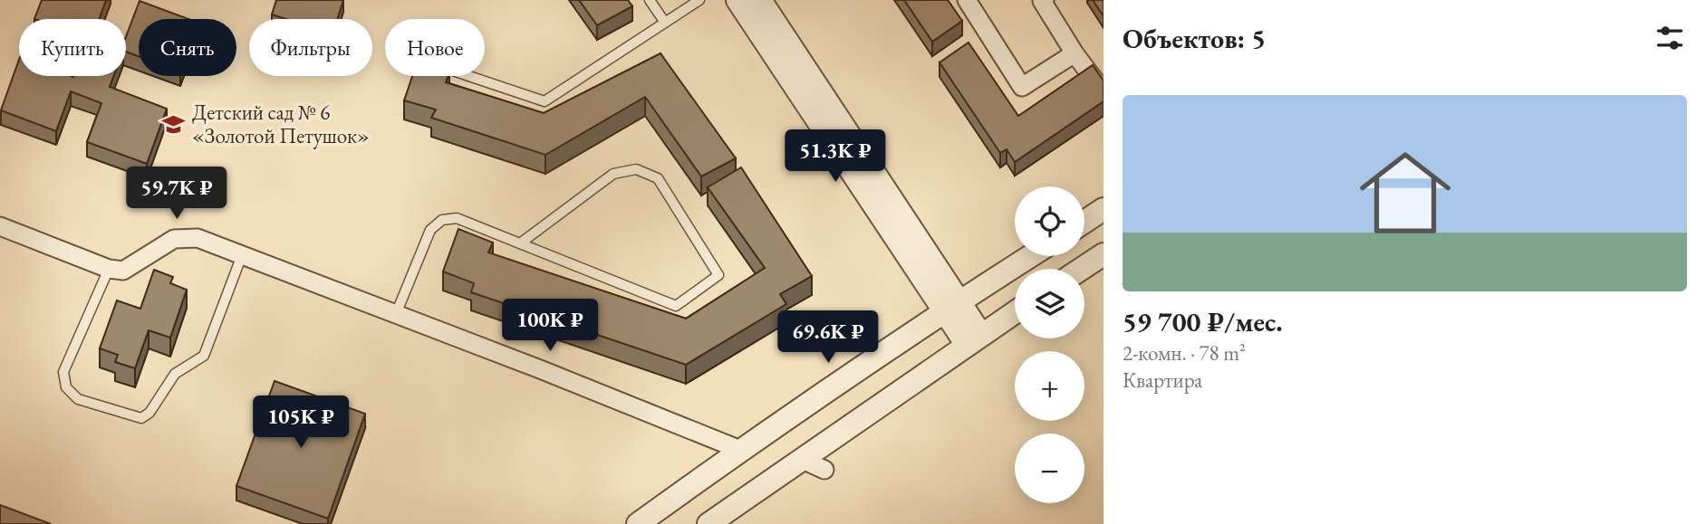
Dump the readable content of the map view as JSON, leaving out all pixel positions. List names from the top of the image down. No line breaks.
{"places":{"school or university":["Детский сад № 6 «Золотой Петушок»"]},"page":{"heading":"Объектов: 5","chip":["Купить","Снять","Фильтры","Новое"],"list":[{"name":"59 700 ₽/мес.","note":"2-комн. · 78 m² · Квартира"}],"price":["51.3K ₽","59.7K ₽","100K ₽","69.6K ₽","105K ₽"],"map_buttons":["+","−"]}}
